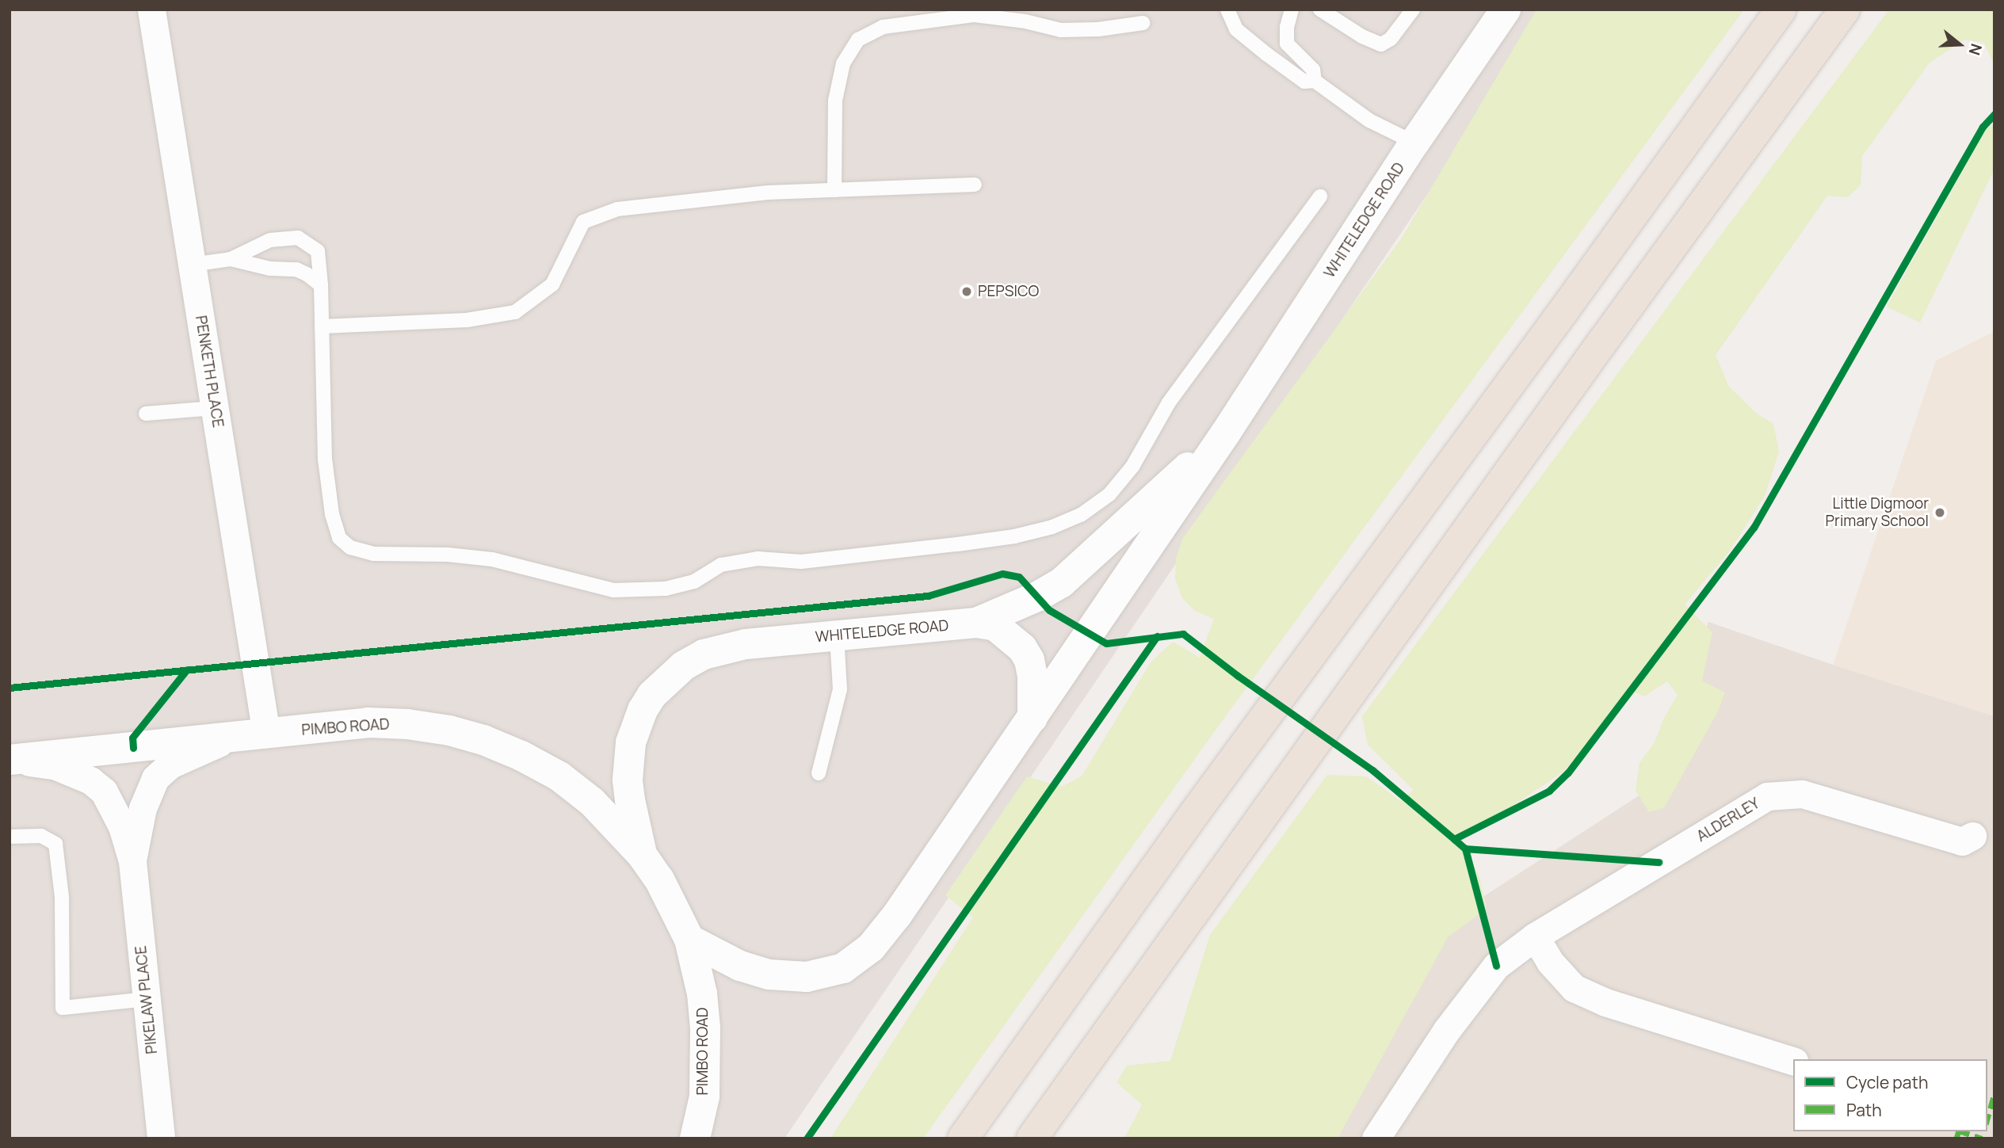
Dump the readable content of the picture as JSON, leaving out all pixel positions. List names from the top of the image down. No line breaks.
{"streets":{"street":["WHITELEDGE ROAD","PENKETH PLACE","PIMBO ROAD","ALDERLEY","PIKELAW PLACE"]},"crossings":[["WHITELEDGE ROAD","PIMBO ROAD"],["PENKETH PLACE","PIMBO ROAD"],["PENKETH PLACE","PIKELAW PLACE"],["PIMBO ROAD","PIKELAW PLACE"]],"places":["PEPSICO","Little Digmoor Primary School"],"legend":["Cycle path","Path"],"north":"right"}
